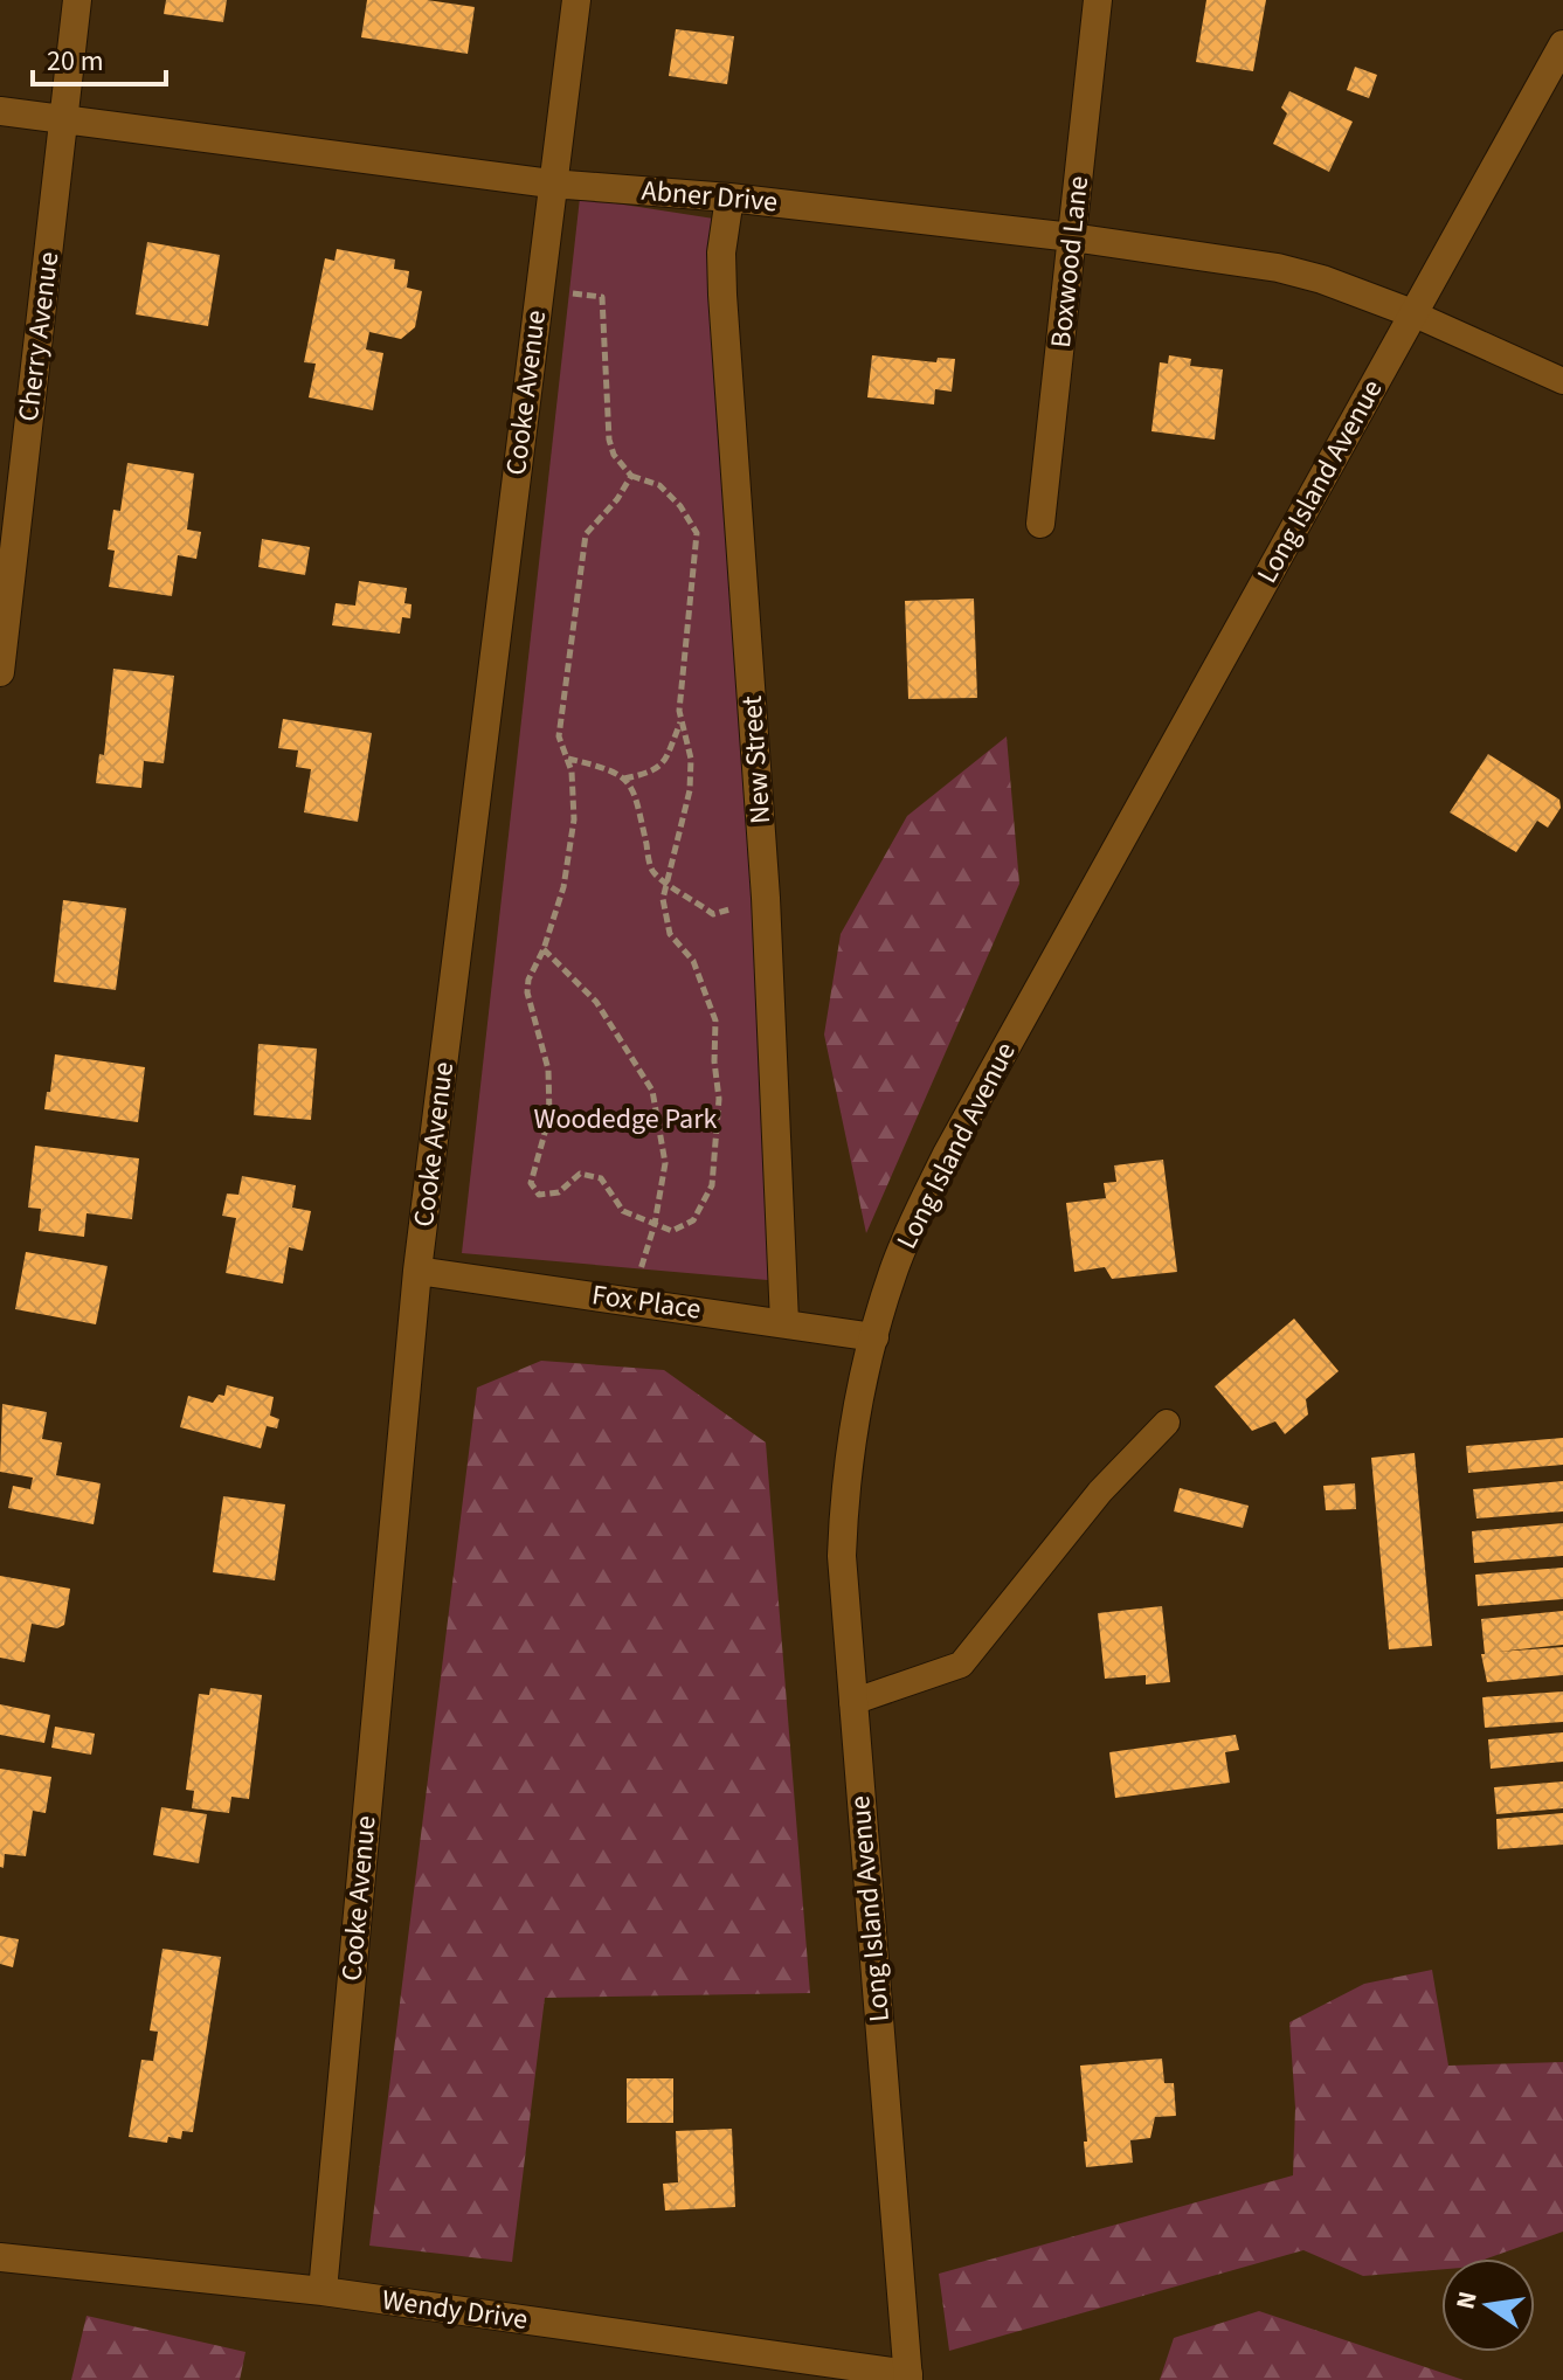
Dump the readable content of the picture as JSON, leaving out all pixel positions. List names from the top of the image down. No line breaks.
{"streets":{"street":["Abner Drive","Boxwood Lane","Cherry Avenue","Cooke Avenue","Long Island Avenue","New Street","Fox Place","Wendy Drive"]},"crossings":[["Abner Drive","Boxwood Lane"],["Abner Drive","Cherry Avenue"],["Abner Drive","Cooke Avenue"],["Abner Drive","Long Island Avenue"],["Abner Drive","New Street"],["Cooke Avenue","Fox Place"],["Cooke Avenue","Wendy Drive"],["Long Island Avenue","Fox Place"],["Long Island Avenue","Wendy Drive"],["New Street","Fox Place"]],"parks":["Woodedge Park"],"scale_bar":"20 m","north":"left"}
